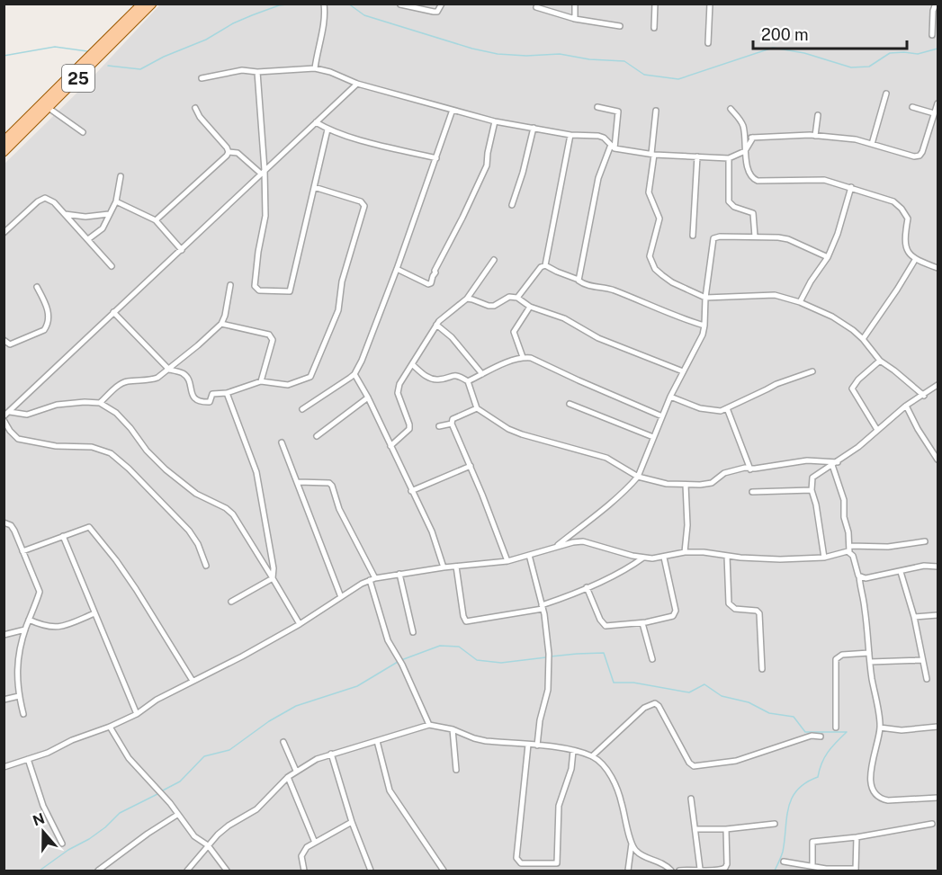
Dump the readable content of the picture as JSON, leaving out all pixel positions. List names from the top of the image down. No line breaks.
{"streets":{"main road":["25"]},"scale_bar":"200 m","north":"top"}
